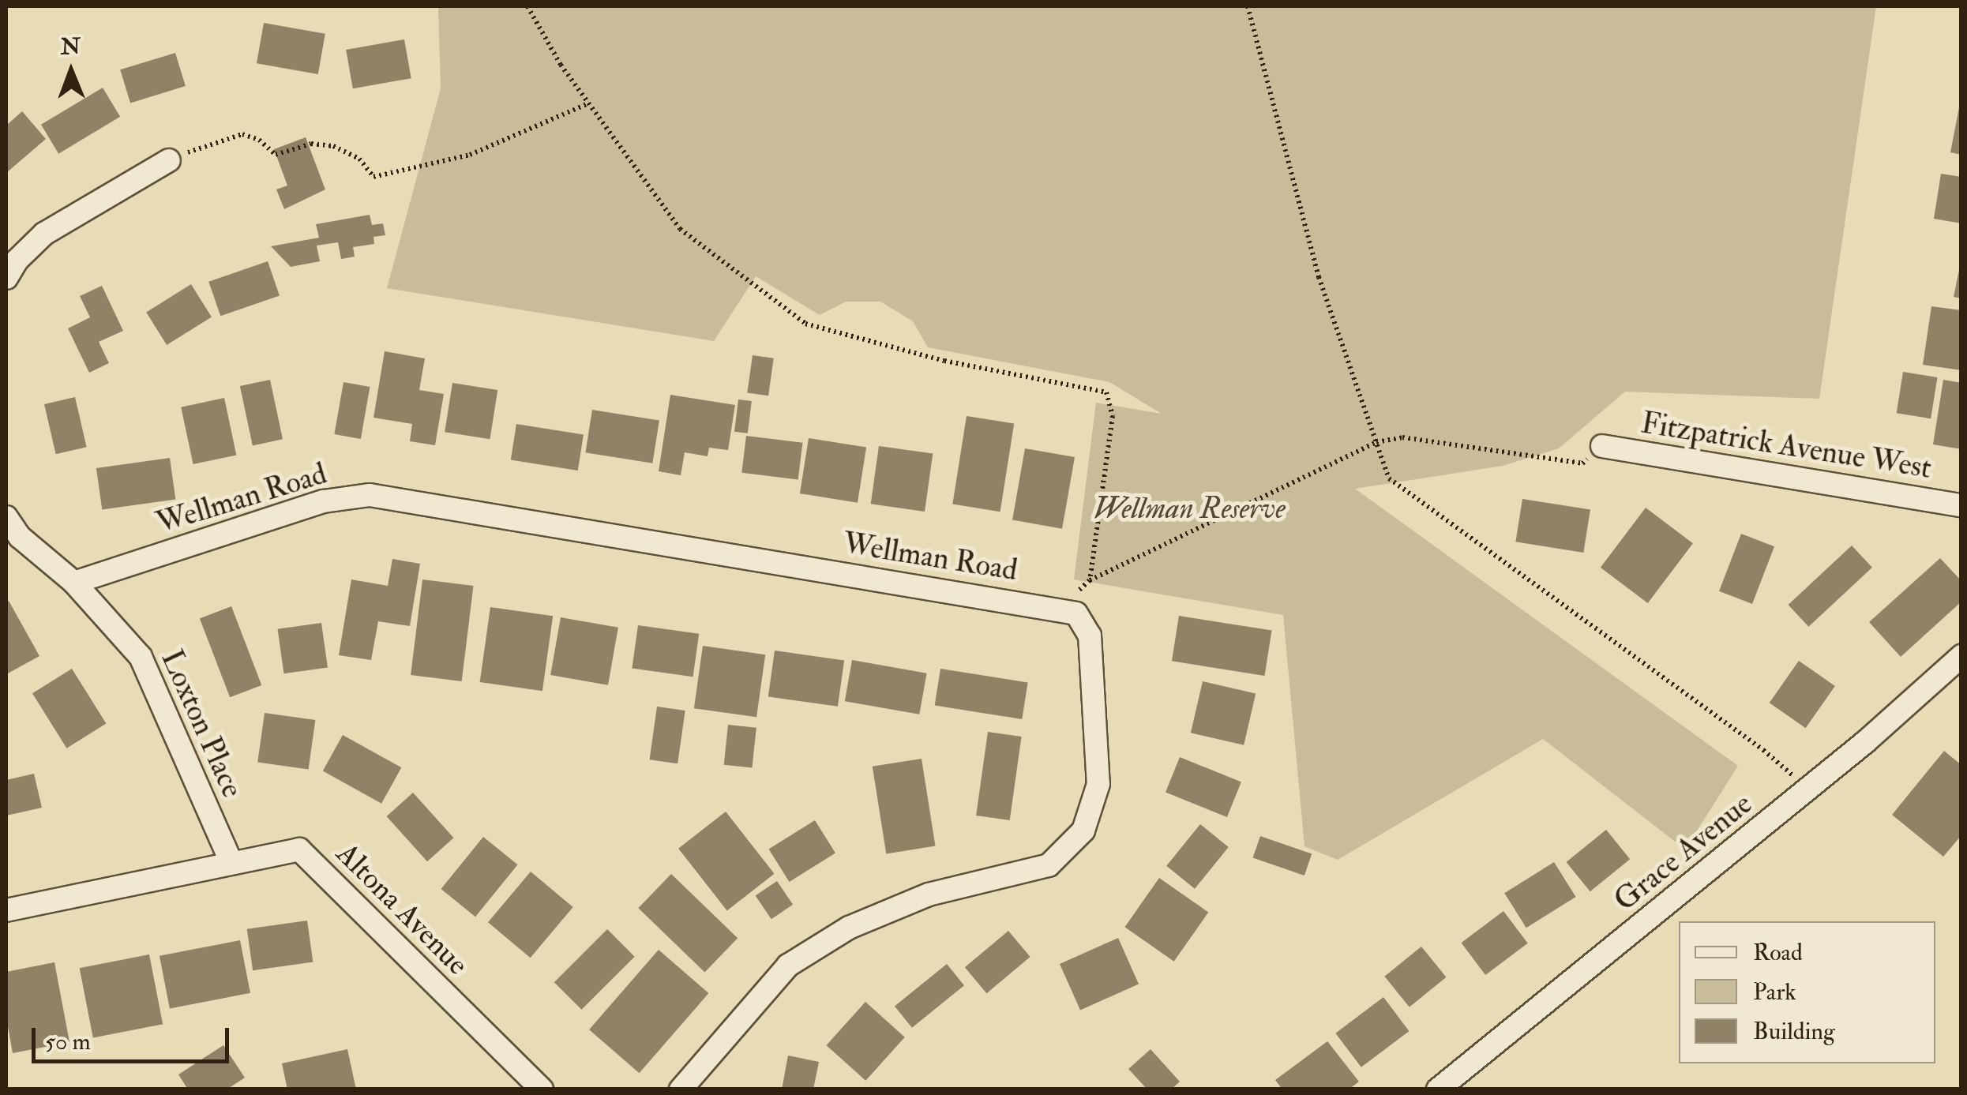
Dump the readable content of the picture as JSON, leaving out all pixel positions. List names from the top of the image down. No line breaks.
{"streets":{"street":["Fitzpatrick Avenue West","Wellman Road","Loxton Place","Grace Avenue","Altona Avenue"]},"crossings":[["Wellman Road","Loxton Place"],["Loxton Place","Altona Avenue"]],"parks":["Wellman Reserve"],"legend":["Road","Park","Building"],"scale_bar":"50 m","north":"top"}
